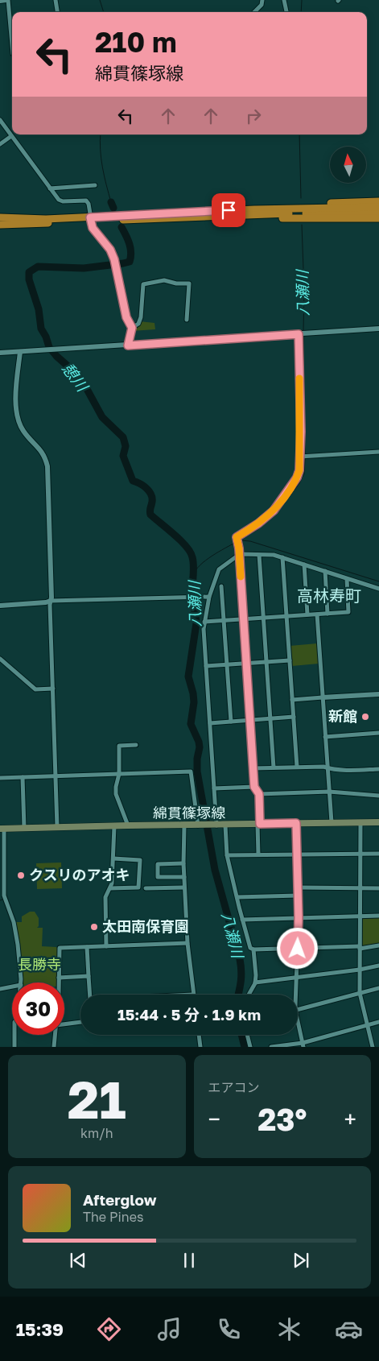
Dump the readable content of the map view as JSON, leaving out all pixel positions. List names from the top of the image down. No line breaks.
{"streets":{"main road":["綿貫篠塚線"]},"districts":["高林寿町"],"water":["八瀬川","憩川"],"parks":["長勝寺"],"places":["新館","クスリのアオキ","太田南保育園"],"north":"top","page":{"turn":["210 m","綿貫篠塚線"],"limit":"30","trip":"15:44 · 5 分 · 1.9 km","tile":[["21","km/h"],"エアコン"],"heat":["−","23°","+"],"song":["Afterglow","The Pines"],"tabs":"15:39"}}
